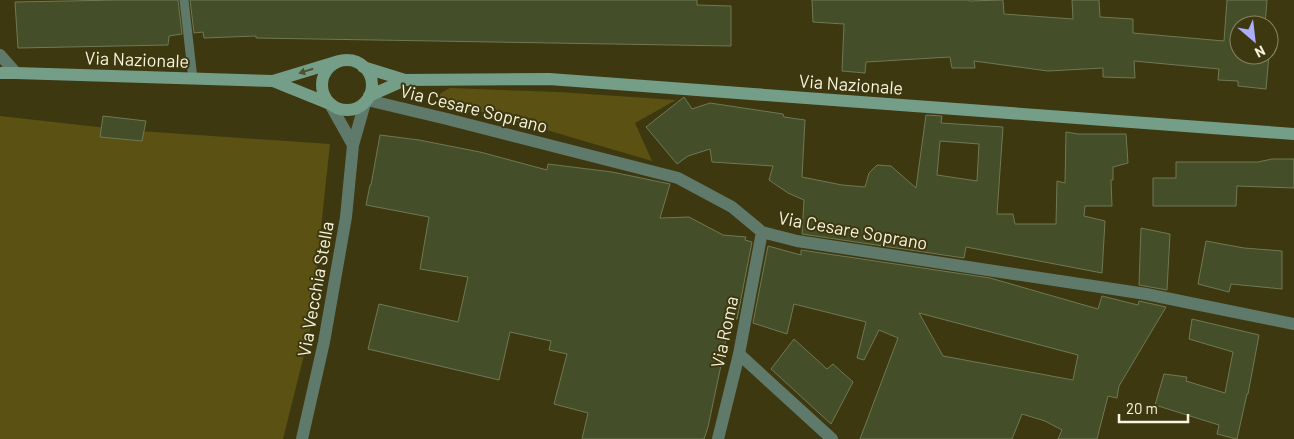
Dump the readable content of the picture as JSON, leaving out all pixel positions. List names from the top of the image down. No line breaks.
{"streets":{"main road":["Via Nazionale"],"street":["Via Cesare Soprano","Via Vecchia Stella","Via Roma"]},"crossings":[["Via Nazionale","Via Cesare Soprano"],["Via Nazionale","Via Vecchia Stella"],["Via Cesare Soprano","Via Vecchia Stella"],["Via Cesare Soprano","Via Roma"]],"scale_bar":"20 m","north":"bottom right"}
